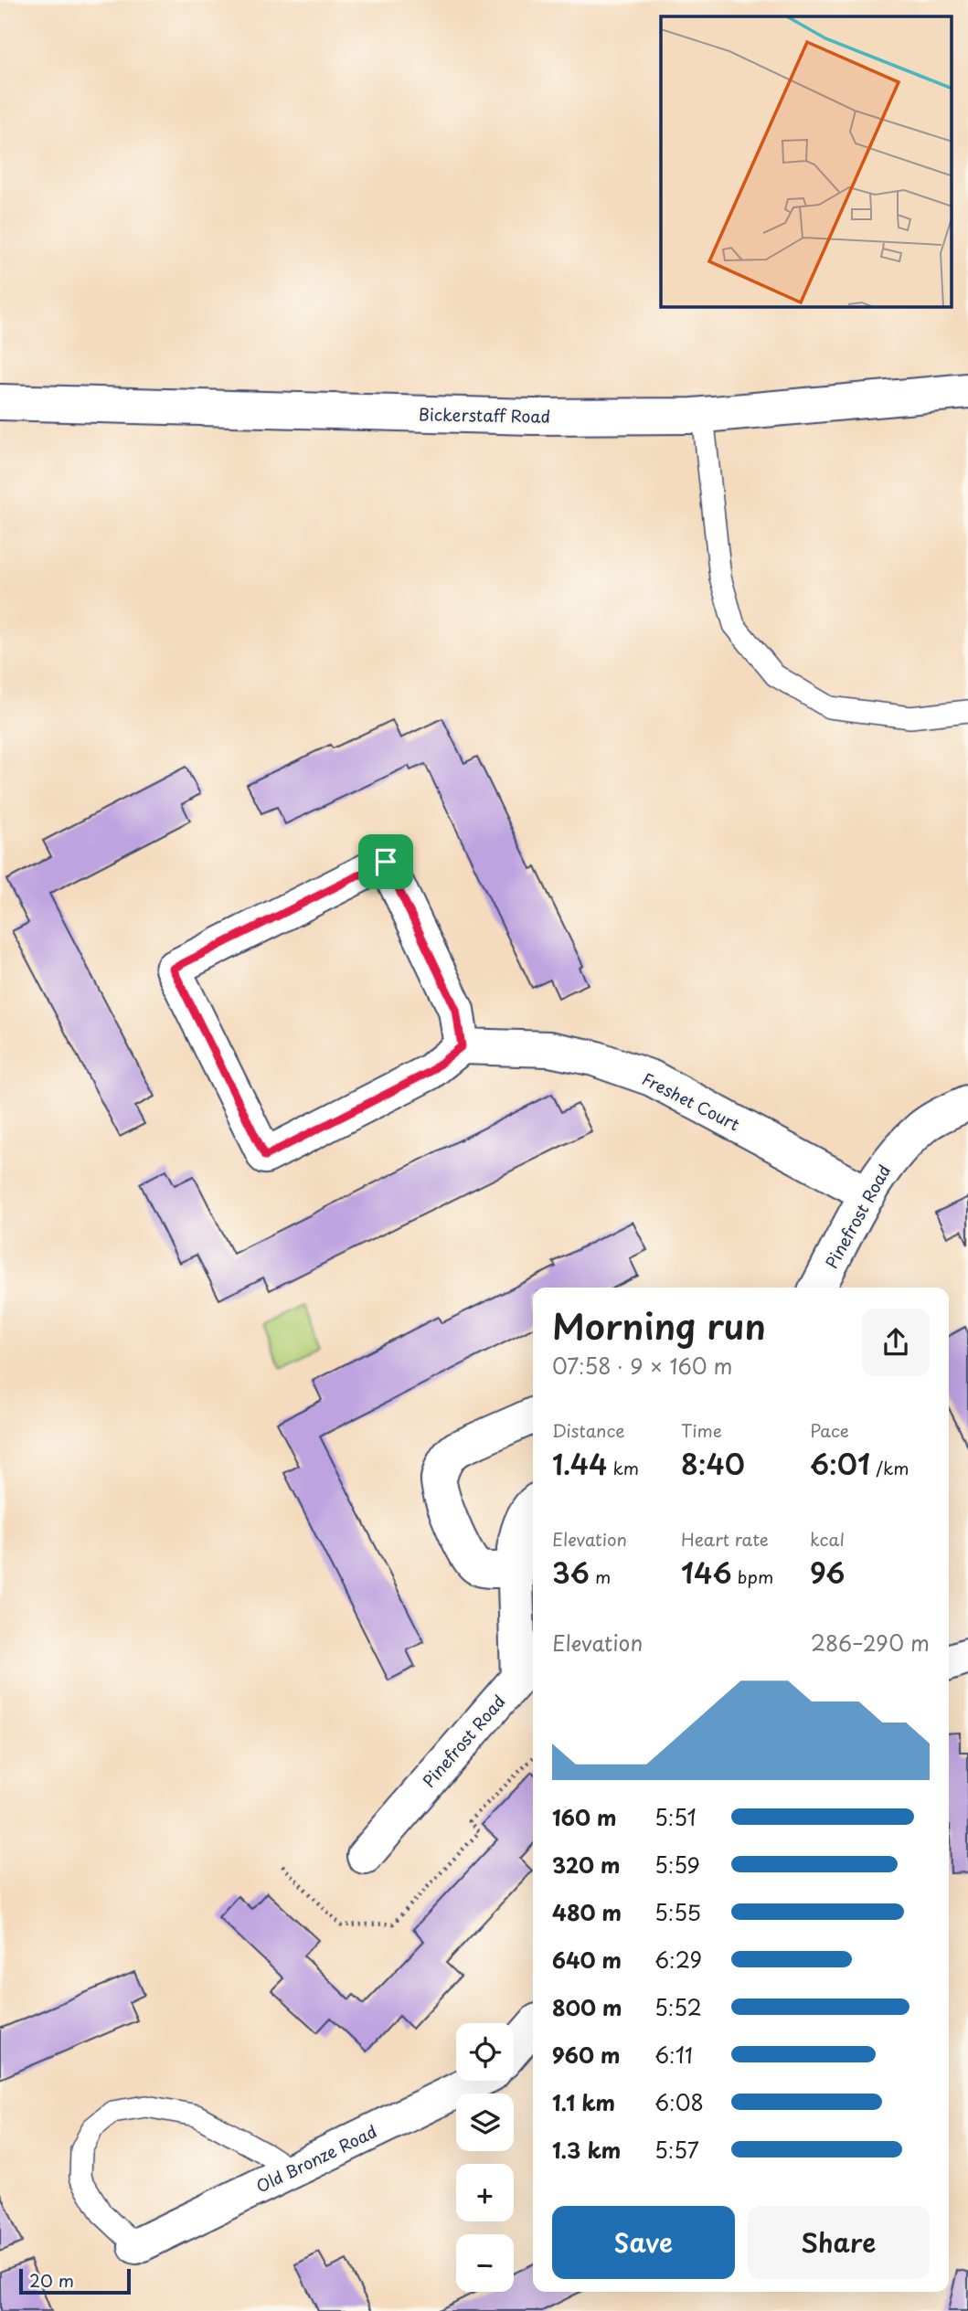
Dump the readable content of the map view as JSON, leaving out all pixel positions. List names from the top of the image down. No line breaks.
{"streets":{"street":["Bickerstaff Road","Freshet Court","Pinefrost Road","Old Bronze Road"]},"crossings":[["Freshet Court","Pinefrost Road"]],"scale_bar":"20 m","page":{"heading":["Morning run","07:58 · 9 × 160 m"],"stats":[["Distance","1.44 km"],["Time","8:40"],["Pace","6:01 /km"],["Elevation","36 m"],["Heart rate","146 bpm"],["kcal","96"]],"chart":["Elevation","286–290 m"],"list":[{"name":"160 m","note":"5:51"},{"name":"320 m","note":"5:59"},{"name":"480 m","note":"5:55"},{"name":"640 m","note":"6:29"},{"name":"800 m","note":"5:52"},{"name":"960 m","note":"6:11"},{"name":"1.1 km","note":"6:08"},{"name":"1.3 km","note":"5:57"}],"map_buttons":["+","−"],"buttons":["Save","Share"],"scale":"20 m"}}
